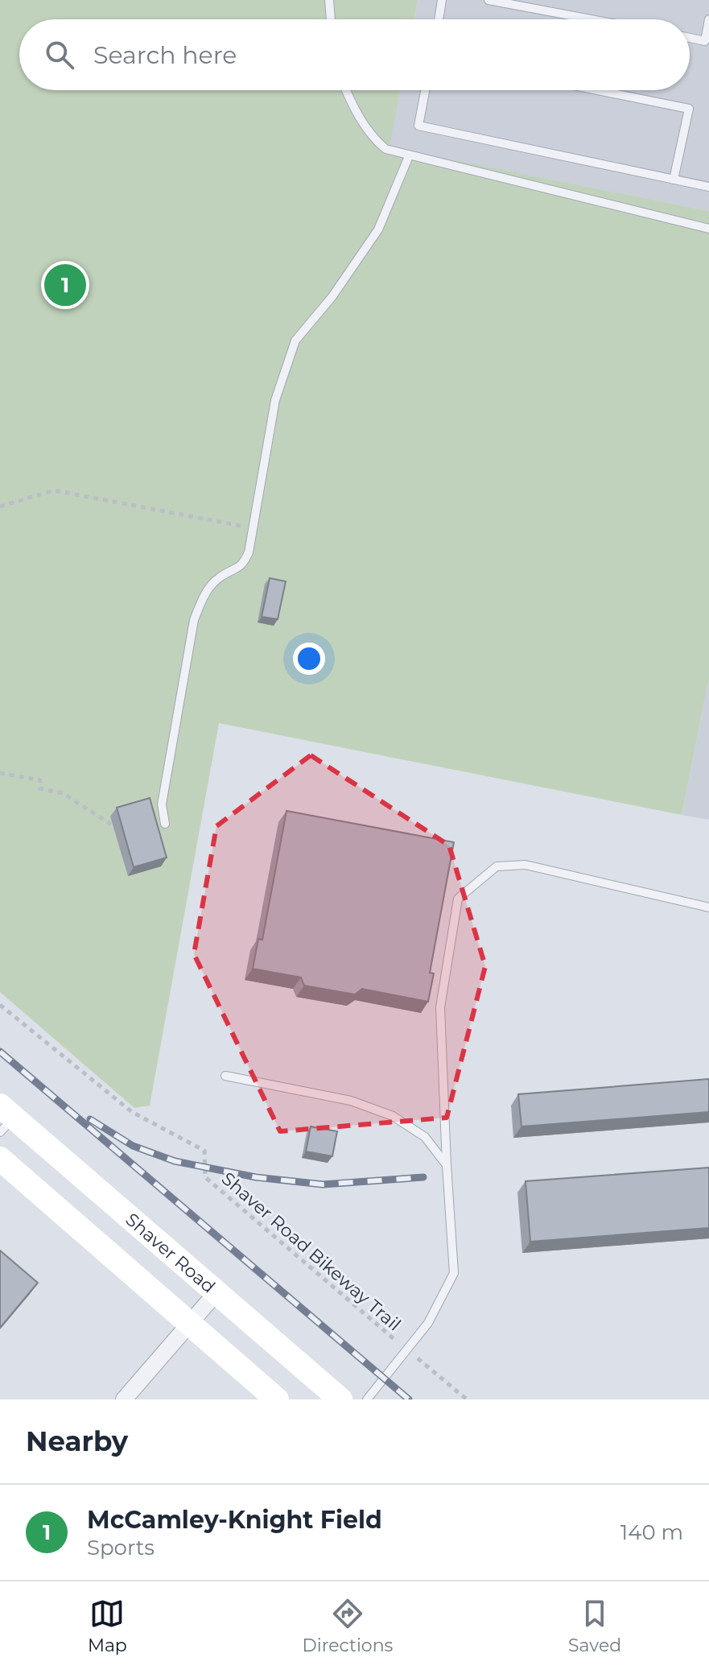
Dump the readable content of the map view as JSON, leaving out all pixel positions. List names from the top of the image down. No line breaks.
{"streets":{"main road":["Shaver Road"],"path":["Shaver Road Bikeway Trail"]},"page":{"search":"Search here","pins":"1","heading":"Nearby","list":[{"mark":"1","name":"McCamley-Knight Field","note":"Sports","value":"140 m"}],"nav":["Map","Directions","Saved"]}}
